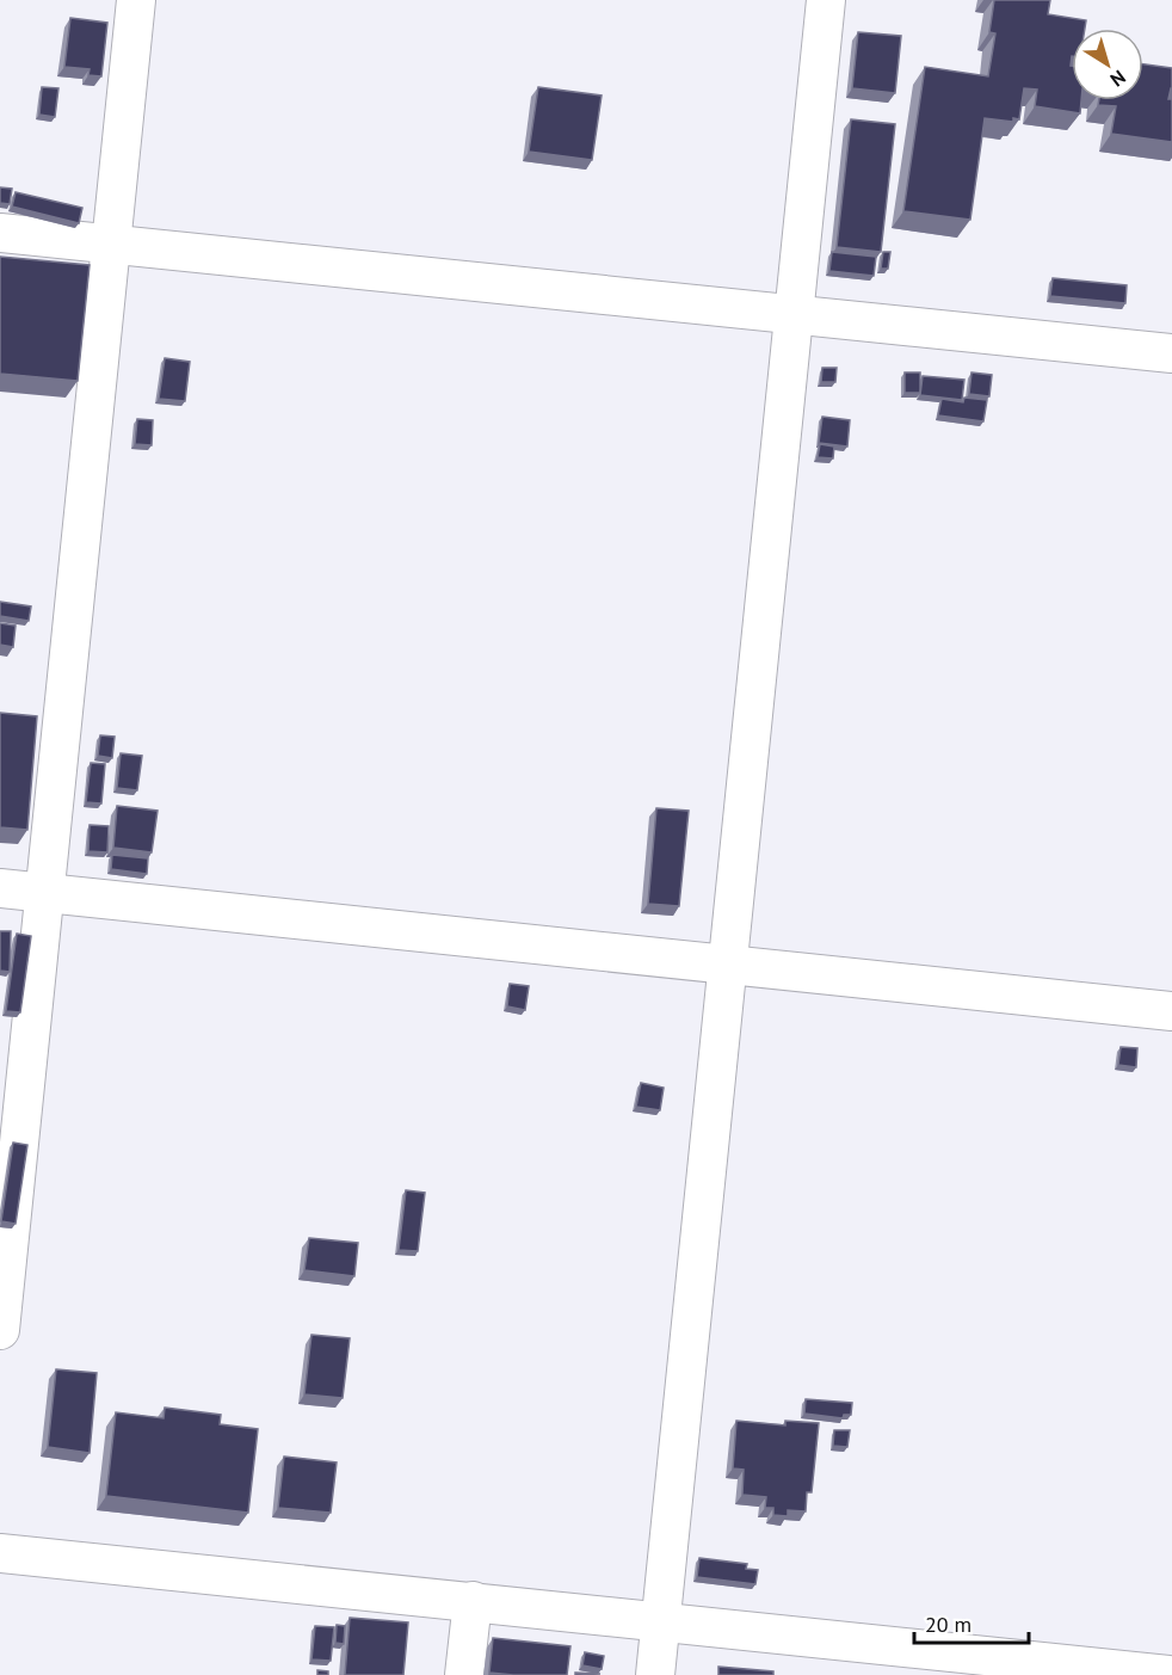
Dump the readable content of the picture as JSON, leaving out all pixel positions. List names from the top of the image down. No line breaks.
{"scale_bar":"20 m","north":"bottom right"}
